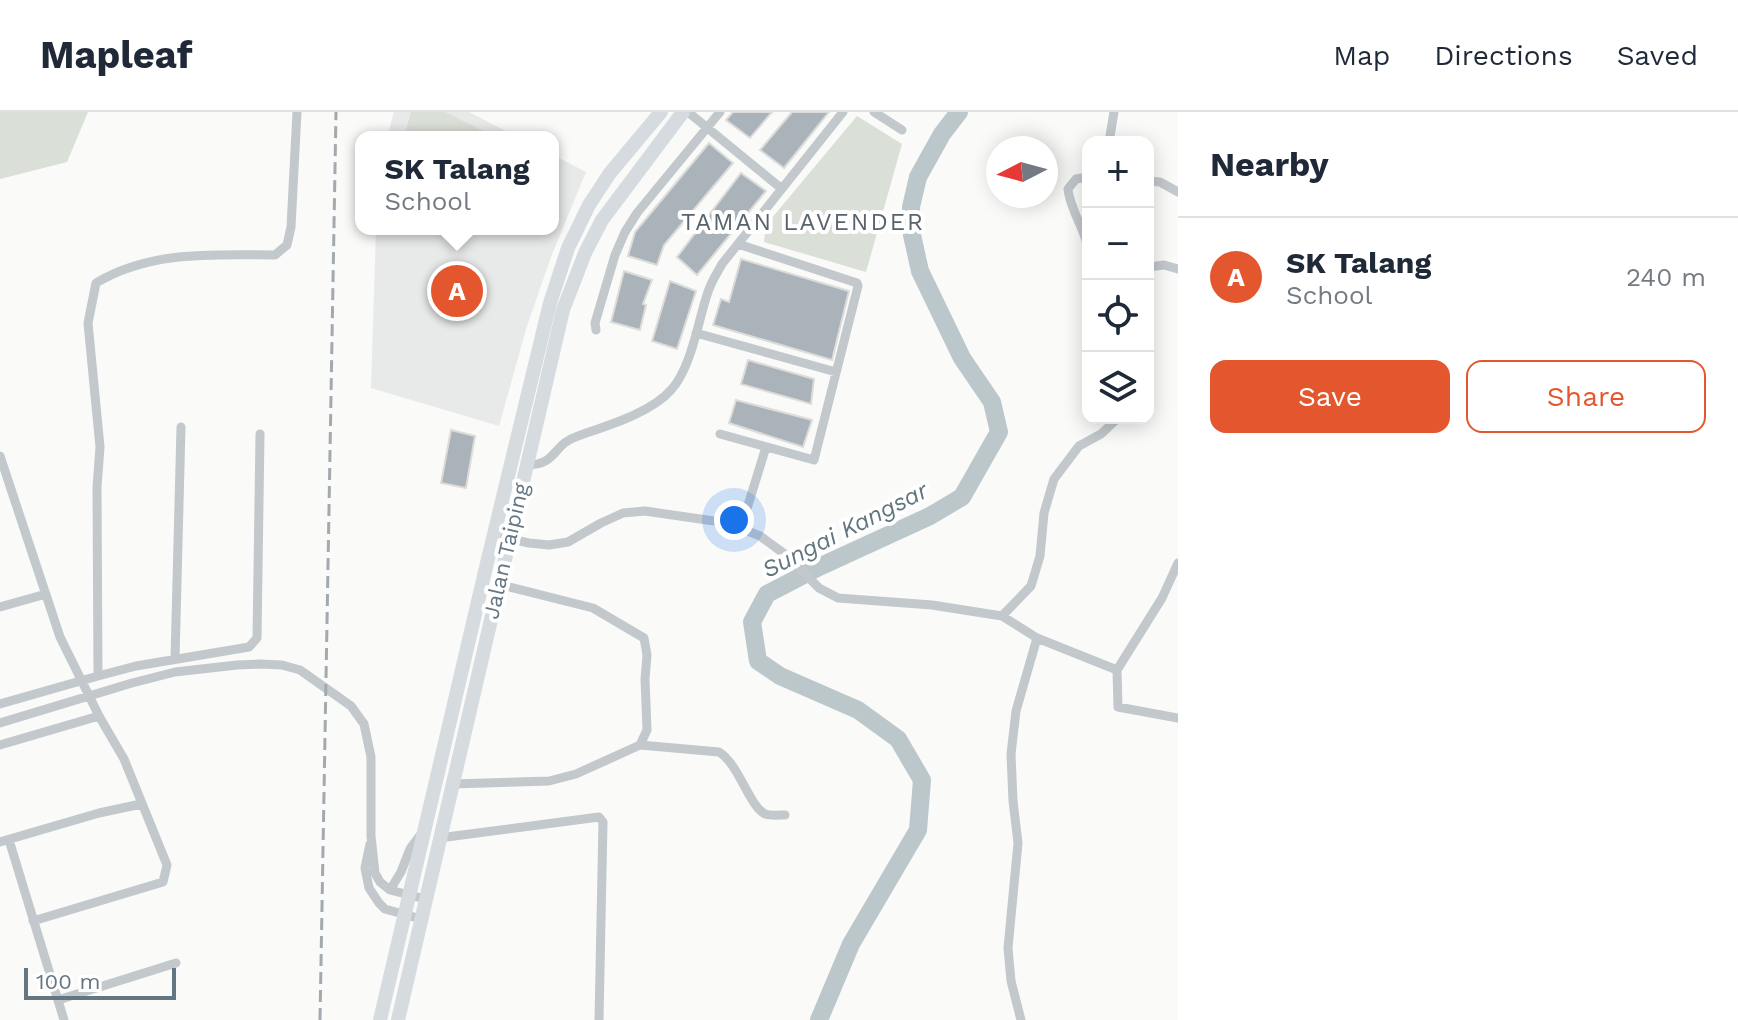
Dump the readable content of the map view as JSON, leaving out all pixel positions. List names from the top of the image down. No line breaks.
{"streets":{"highway":["Jalan Taiping"]},"districts":["TAMAN LAVENDER"],"water":["Sungai Kangsar"],"scale_bar":"100 m","north":"left","page":{"header":"Mapleaf","nav":["Map","Directions","Saved"],"heading":"Nearby","popup":["SK Talang","School"],"map_buttons":["+","−"],"list":[{"mark":"A","name":"SK Talang","note":"School","value":"240 m"}],"pins":"A","buttons":["Save","Share"],"scale":"100 m"}}
